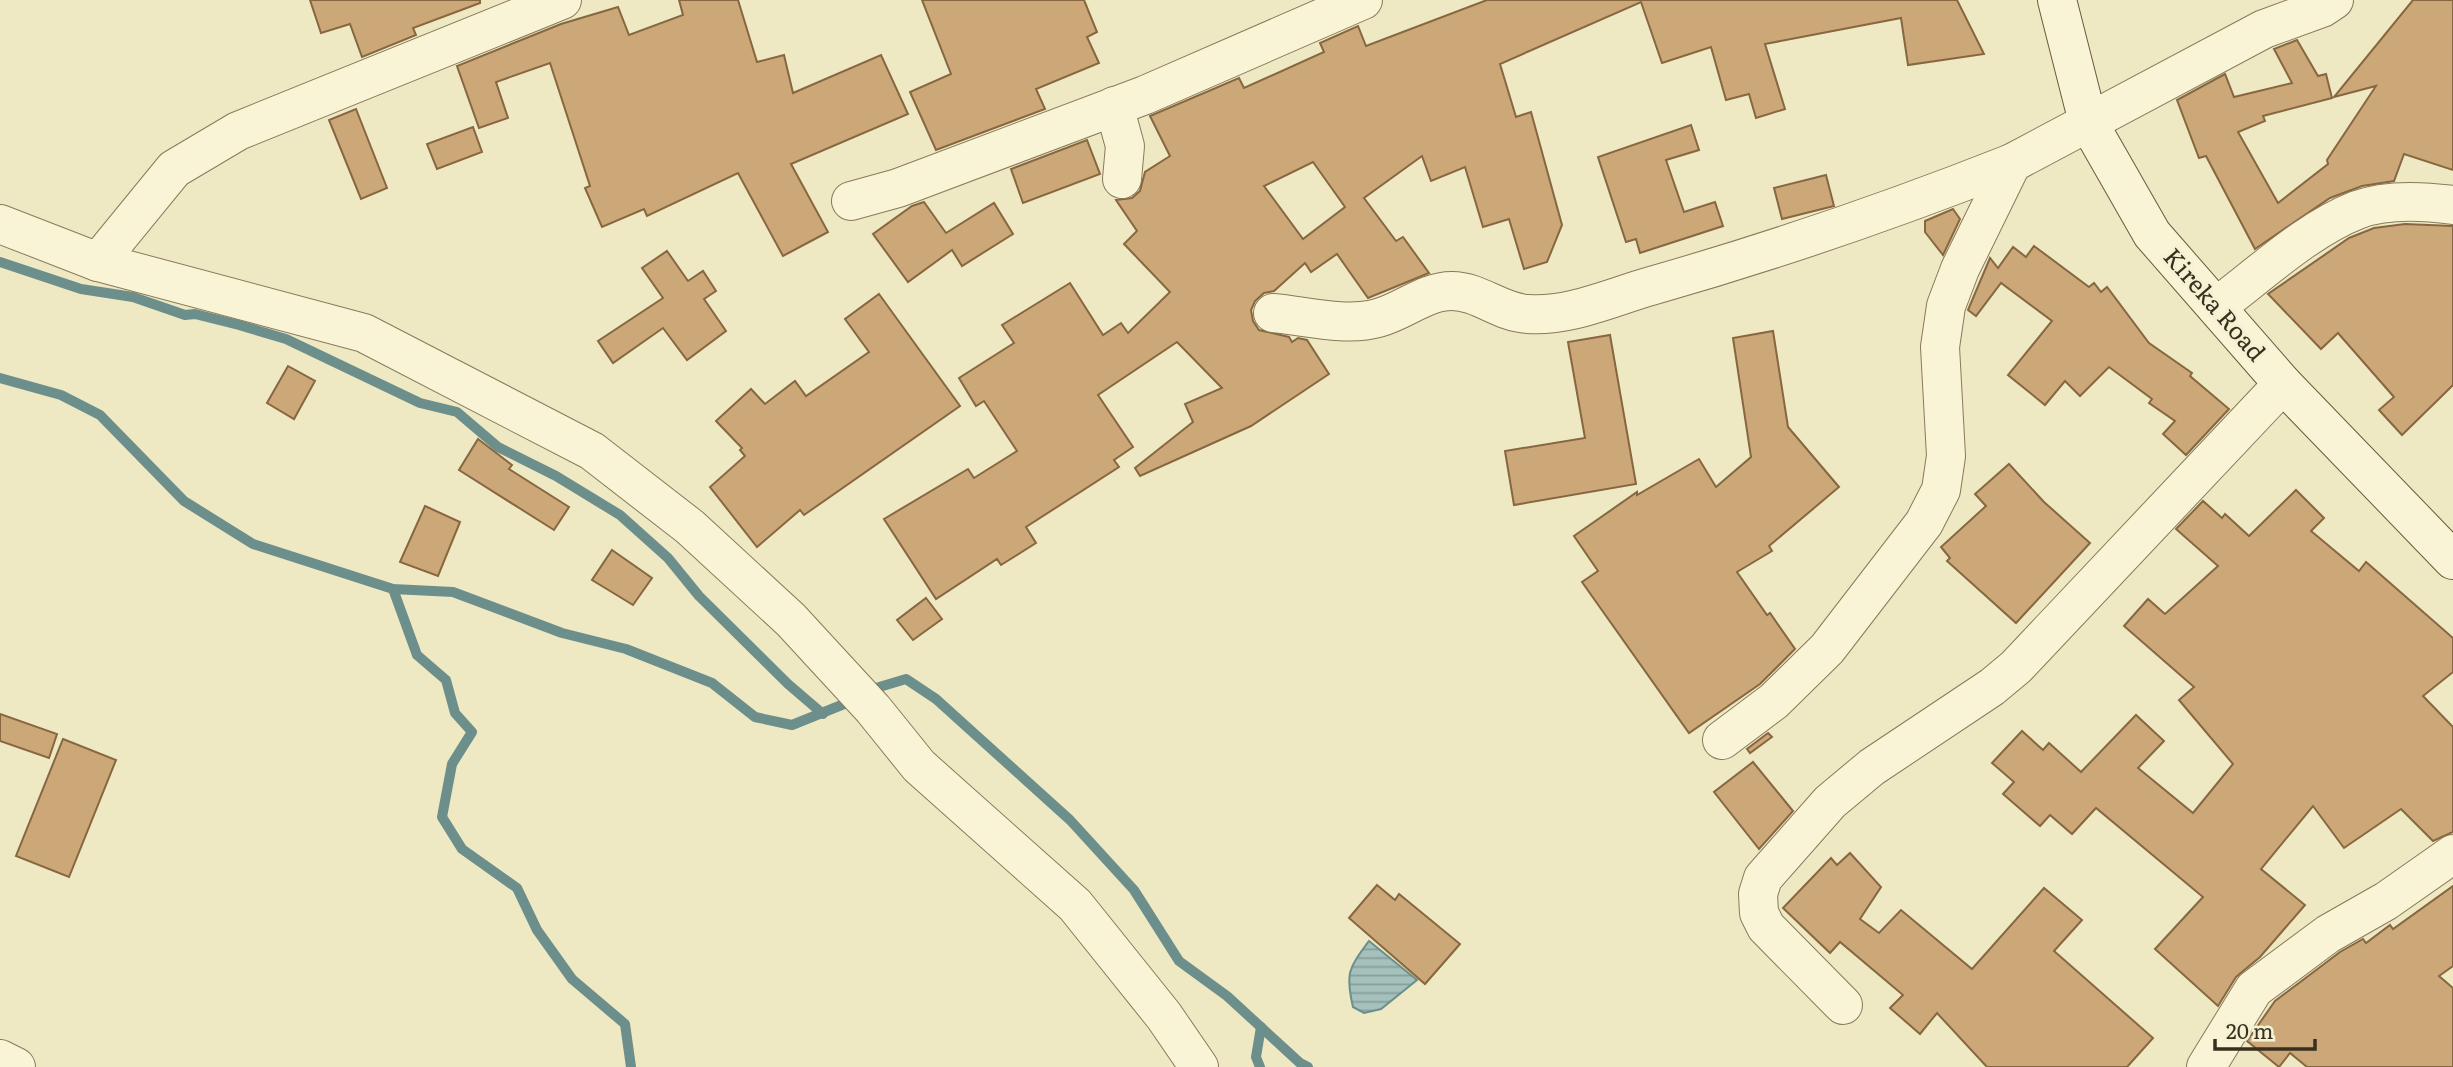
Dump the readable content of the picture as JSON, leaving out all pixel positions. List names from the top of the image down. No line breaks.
{"streets":{"street":["Kireka Road"]},"scale_bar":"20 m"}
